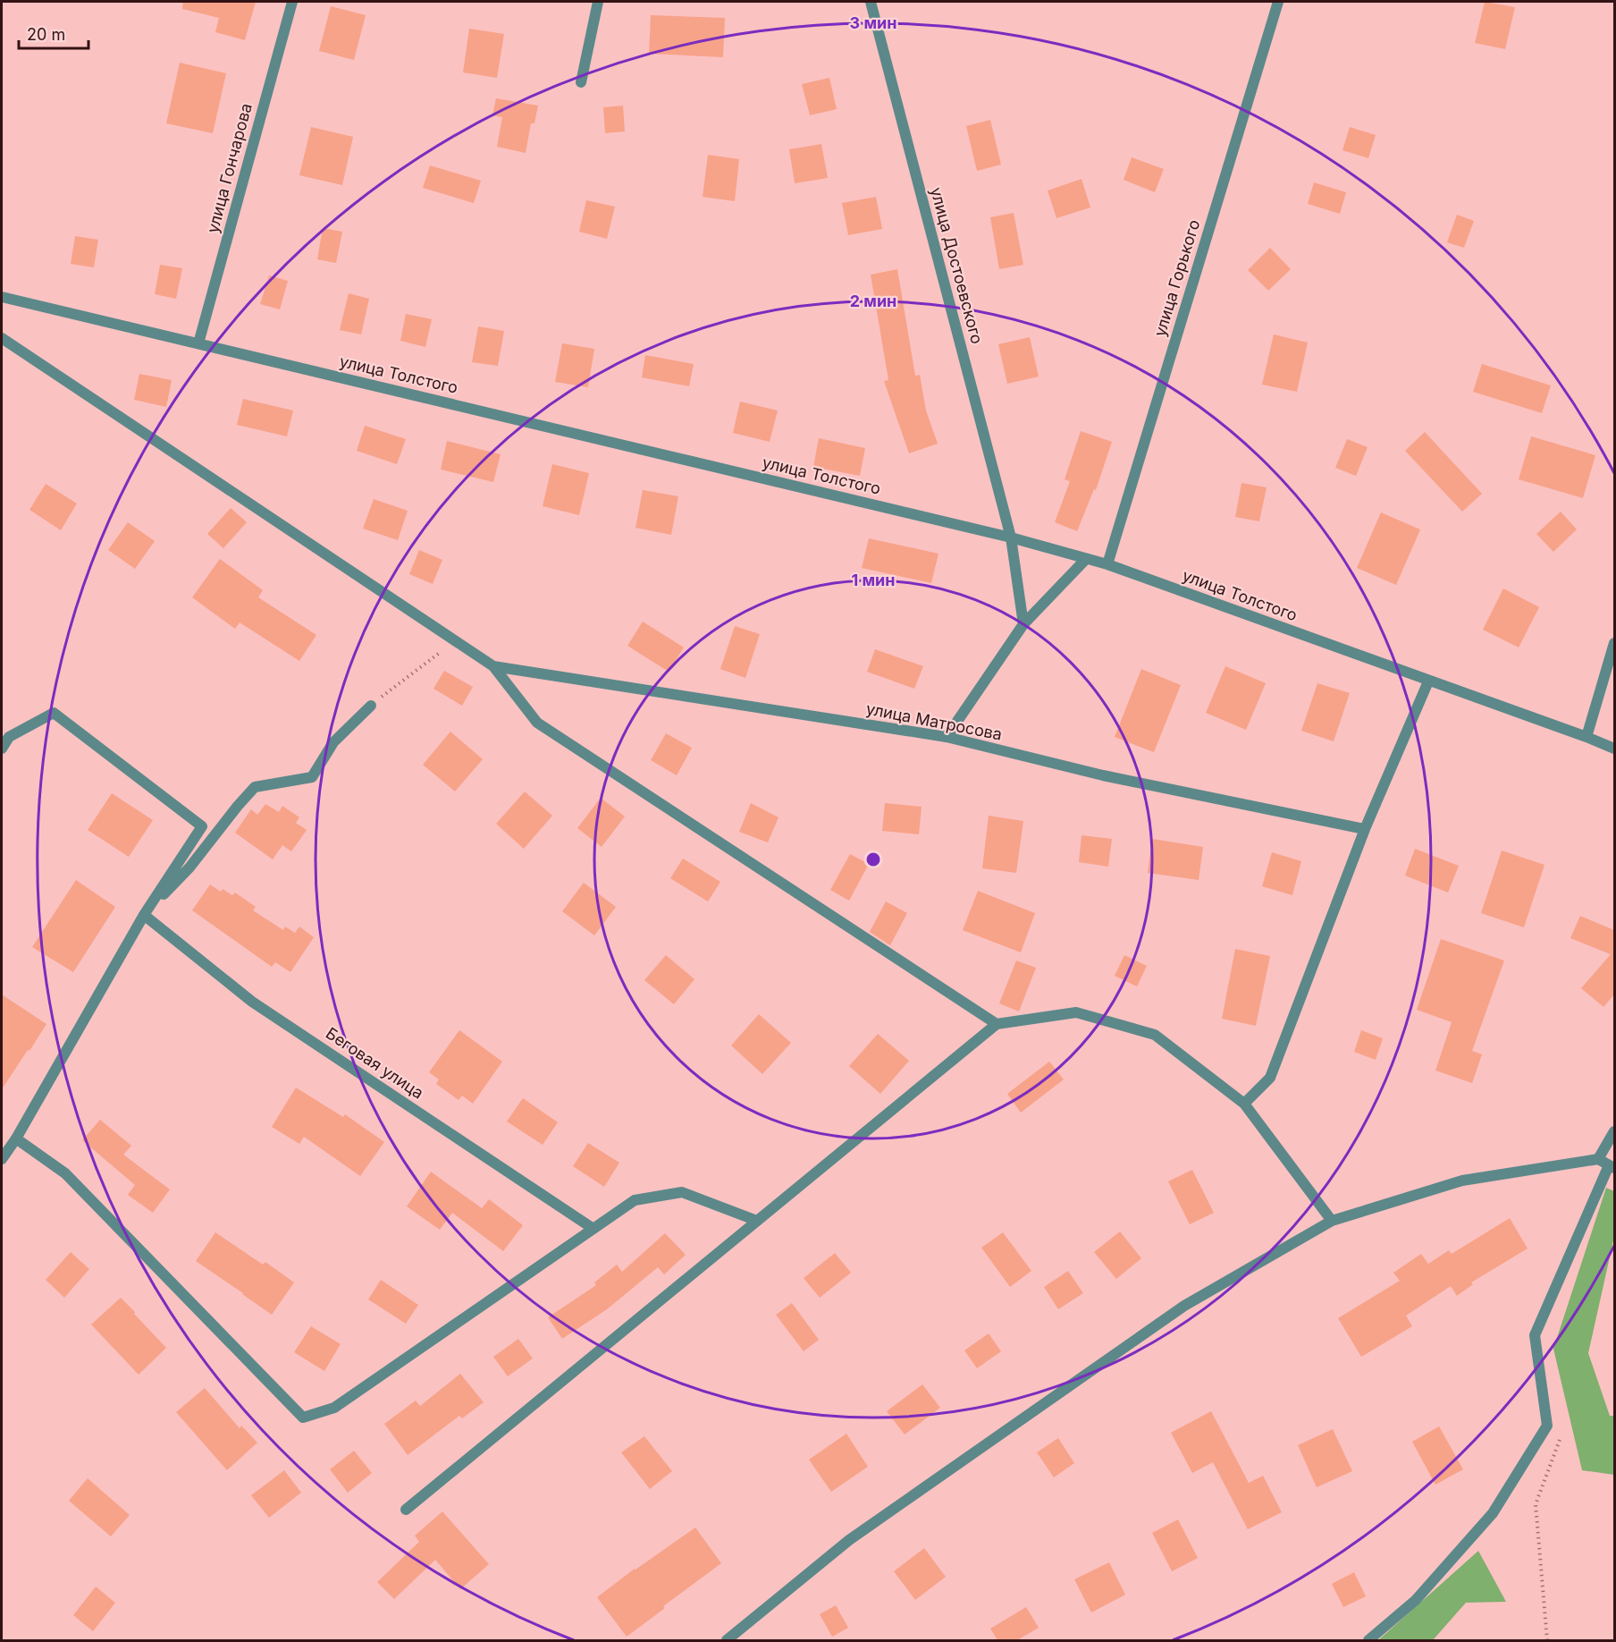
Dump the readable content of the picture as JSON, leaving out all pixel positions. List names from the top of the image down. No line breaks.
{"streets":{"street":["улица Гончарова","улица Достоевского","улица Горького","улица Толстого","улица Матросова","Беговая улица"]},"crossings":[["улица Гончарова","улица Толстого"],["улица Достоевского","улица Толстого"],["улица Горького","улица Толстого"]],"scale_bar":"20 m","rings":["3 мин","2 мин","1 мин"]}
